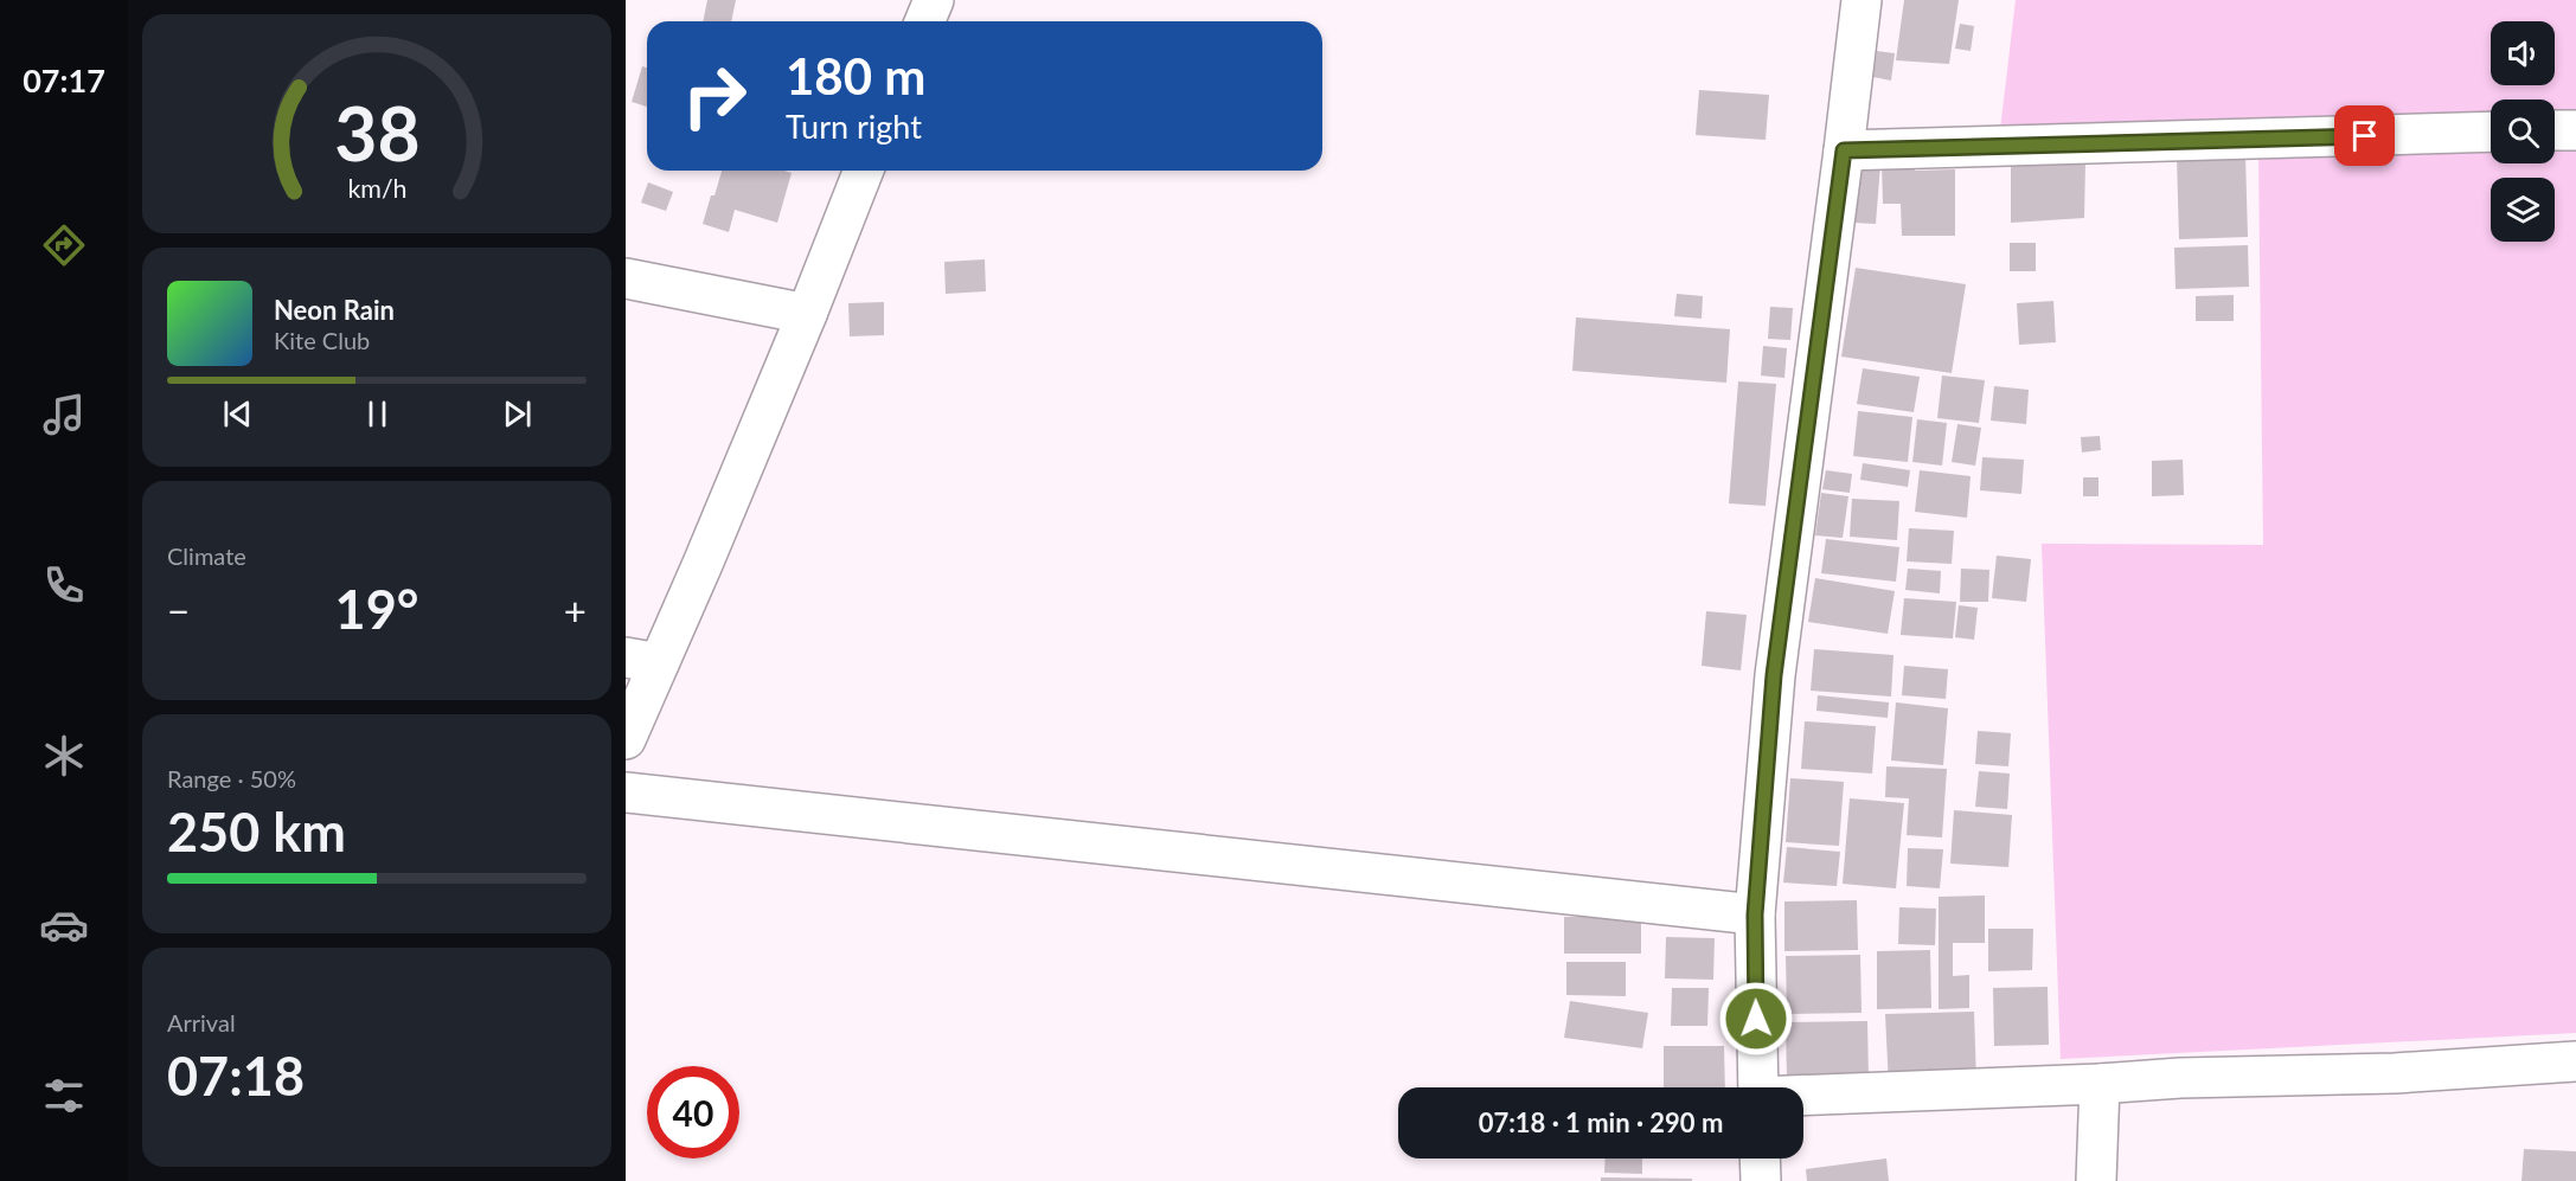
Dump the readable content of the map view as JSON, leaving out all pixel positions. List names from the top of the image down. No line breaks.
{"page":{"tabs":"07:17","turn":["180 m","Turn right"],"song":["Neon Rain","Kite Club"],"tile":["Climate",["Range · 50%","250 km"],["Arrival","07:18"]],"heat":["−","19°","+"],"limit":"40","trip":"07:18 · 1 min · 290 m","gauge":["38","km/h"]}}
